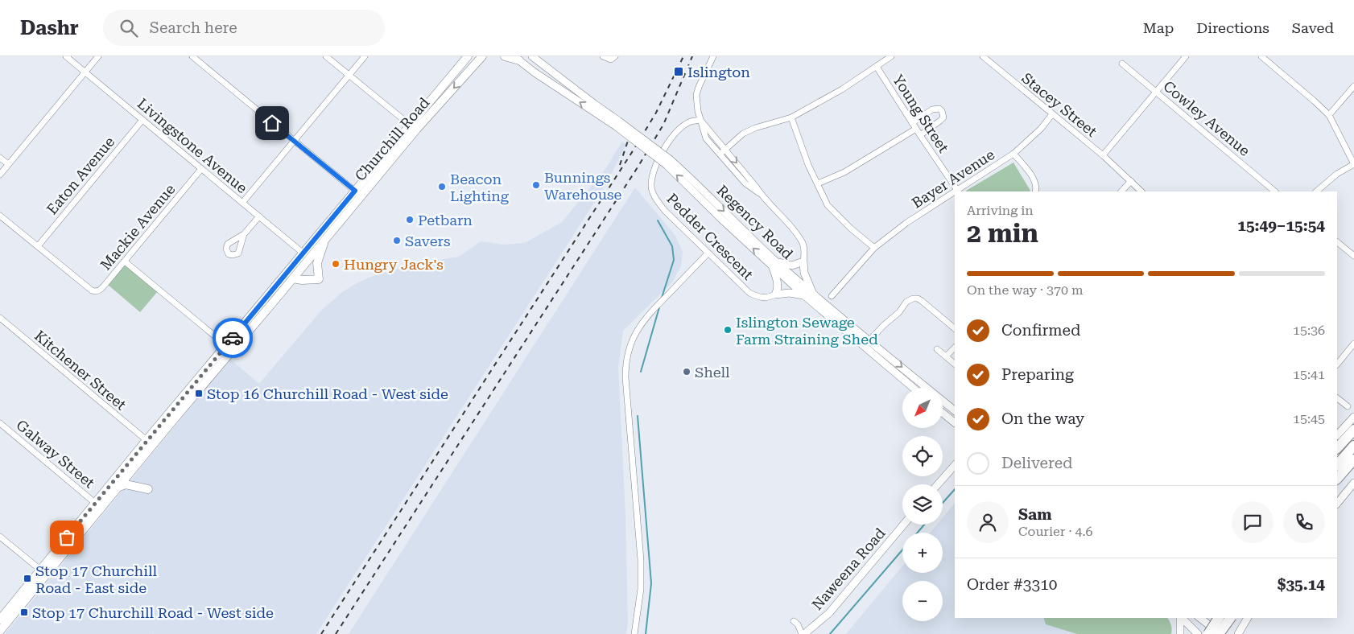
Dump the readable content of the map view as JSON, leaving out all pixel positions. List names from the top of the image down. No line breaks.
{"streets":{"main road":["Churchill Road","Regency Road","Naweena Road"],"street":["Stacey Street","Young Street","Cowley Avenue","Livingstone Avenue","Eaton Avenue","Bayer Avenue","Mackie Avenue","Pedder Crescent","Kitchener Street","Galway Street"]},"crossings":[["Stacey Street","Bayer Avenue"],["Young Street","Bayer Avenue"],["Churchill Road","Livingstone Avenue"],["Churchill Road","Kitchener Street"],["Churchill Road","Galway Street"],["Livingstone Avenue","Eaton Avenue"],["Livingstone Avenue","Mackie Avenue"],["Eaton Avenue","Mackie Avenue"]],"places":{"transit":["Islington","Stop 16 Churchill Road - West side","Stop 17 Churchill Road - East side","Stop 17 Churchill Road - West side"],"other":["Bunnings Warehouse","Beacon Lighting","Petbarn","Savers","Hungry Jack's","Islington Sewage Farm Straining Shed","Shell"]},"north":"bottom left","page":{"header":"Dashr","search":"Search here","nav":["Map","Directions","Saved"],"heading":["2 min","Arriving in","15:49–15:54"],"panel":["Sam","Courier · 4.6","Order #3310","$35.14"],"bar":"On the way · 370 m","list":[["Confirmed","15:36"],["Preparing","15:41"],["On the way","15:45"],"Delivered"],"map_buttons":["+","−"]}}
